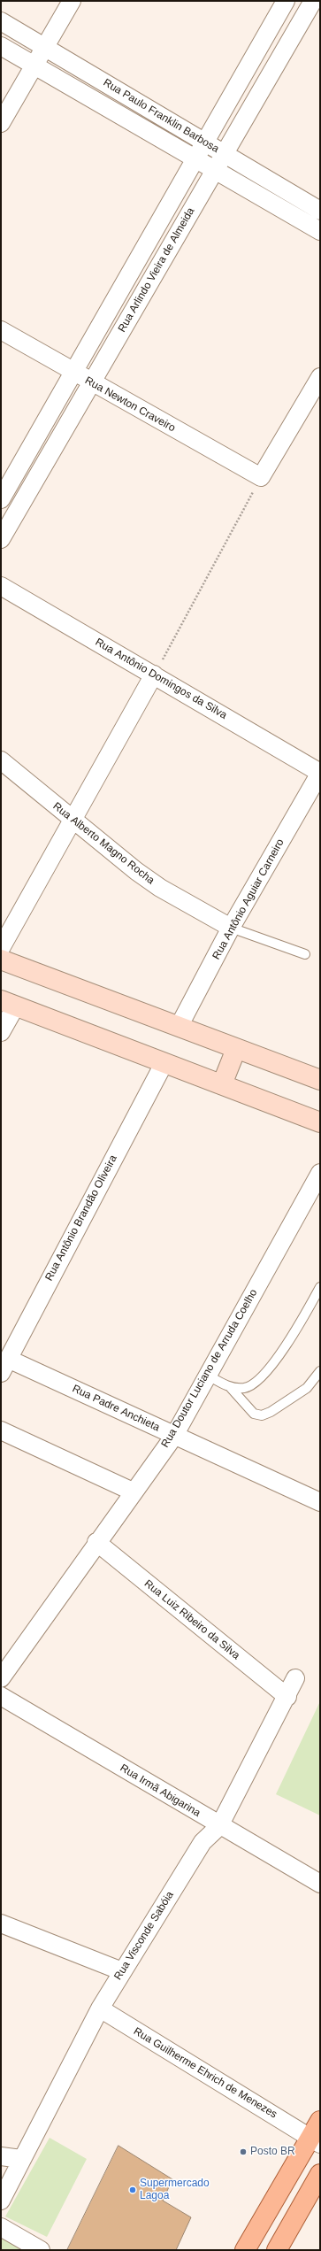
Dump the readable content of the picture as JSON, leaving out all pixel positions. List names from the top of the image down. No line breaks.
{"streets":{"street":["Rua Paulo Franklin Barbosa","Rua Arlindo Vieira de Almeida","Rua Newton Craveiro","Rua Antônio Domingos da Silva","Rua Alberto Magno Rocha","Rua Antônio Aguiar Carneiro","Rua Antônio Brandão Oliveira","Rua Doutor Luciano de Arruda Coelho","Rua Padre Anchieta","Rua Luiz Ribeiro da Silva","Rua Irmã Abigarina","Rua Visconde Sabóia","Rua Guilherme Ehrich de Menezes"]},"crossings":[["Rua Paulo Franklin Barbosa","Rua Arlindo Vieira de Almeida"],["Rua Arlindo Vieira de Almeida","Rua Newton Craveiro"],["Rua Antônio Domingos da Silva","Rua Antônio Aguiar Carneiro"],["Rua Alberto Magno Rocha","Rua Antônio Aguiar Carneiro"],["Rua Antônio Brandão Oliveira","Rua Padre Anchieta"],["Rua Doutor Luciano de Arruda Coelho","Rua Padre Anchieta"],["Rua Doutor Luciano de Arruda Coelho","Rua Luiz Ribeiro da Silva"],["Rua Luiz Ribeiro da Silva","Rua Visconde Sabóia"],["Rua Irmã Abigarina","Rua Visconde Sabóia"],["Rua Visconde Sabóia","Rua Guilherme Ehrich de Menezes"]],"places":["Posto BR","Supermercado Lagoa"]}
